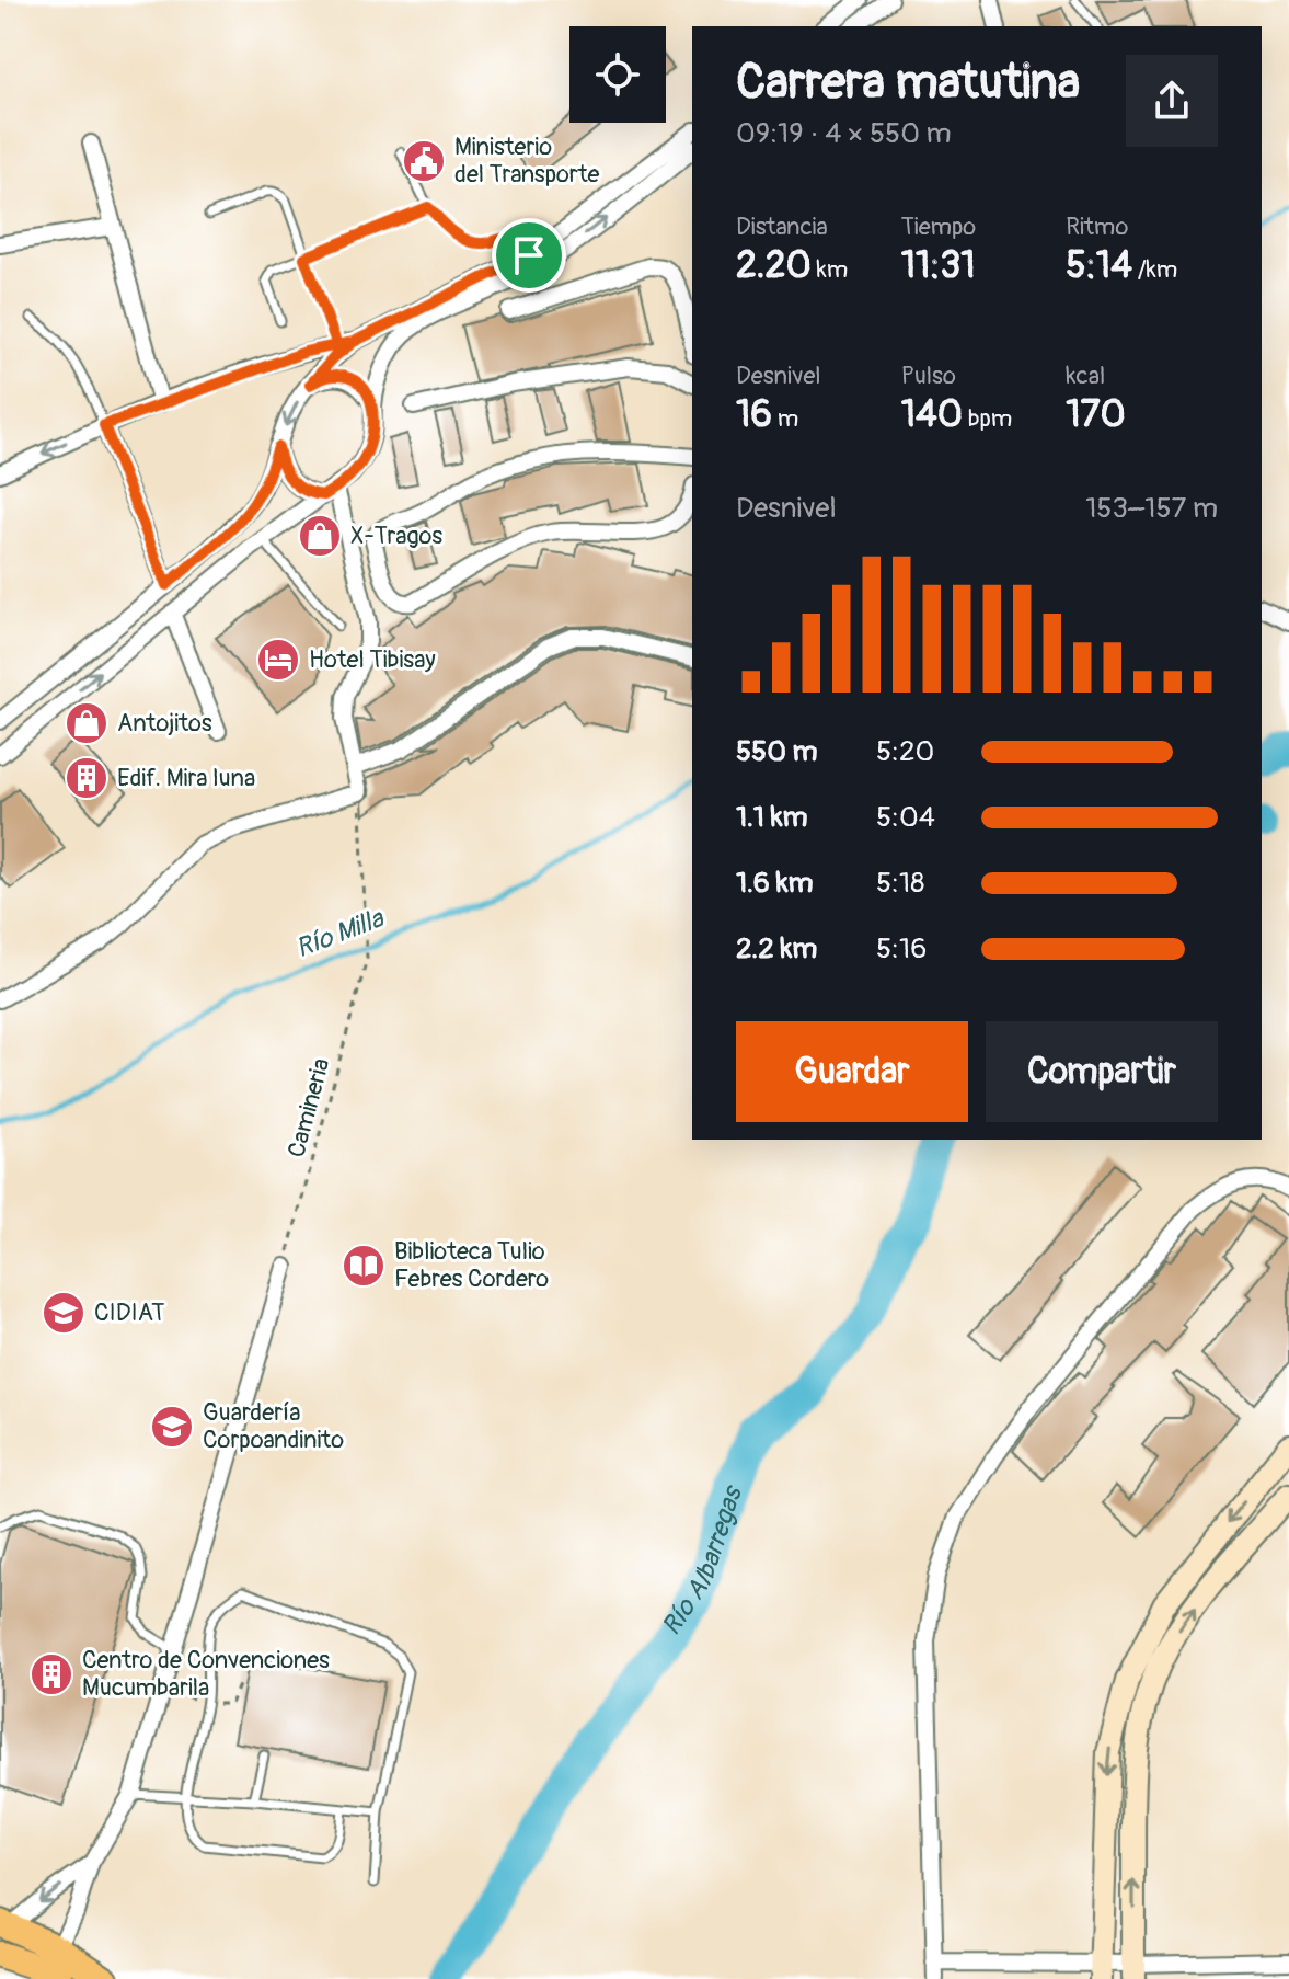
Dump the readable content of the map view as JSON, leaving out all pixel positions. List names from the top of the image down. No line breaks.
{"streets":{"path":["Camineria"]},"water":["Río Milla","Río Albarregas"],"places":{"public building":["Ministerio del Transporte"],"shop":["X-Tragos","Antojitos"],"hotel":["Hotel Tibisay"],"building":["Edif. Mira luna","Centro de Convenciones Mucumbarila"],"library":["Biblioteca Tulio Febres Cordero"],"school or university":["CIDIAT","Guardería Corpoandinito"]},"page":{"heading":["Carrera matutina","09:19 · 4 × 550 m"],"stats":[["Distancia","2.20 km"],["Tiempo","11:31"],["Ritmo","5:14 /km"],["Desnivel","16 m"],["Pulso","140 bpm"],["kcal","170"]],"chart":["Desnivel","153–157 m"],"list":[{"name":"550 m","note":"5:20"},{"name":"1.1 km","note":"5:04"},{"name":"1.6 km","note":"5:18"},{"name":"2.2 km","note":"5:16"}],"buttons":["Guardar","Compartir"]}}
